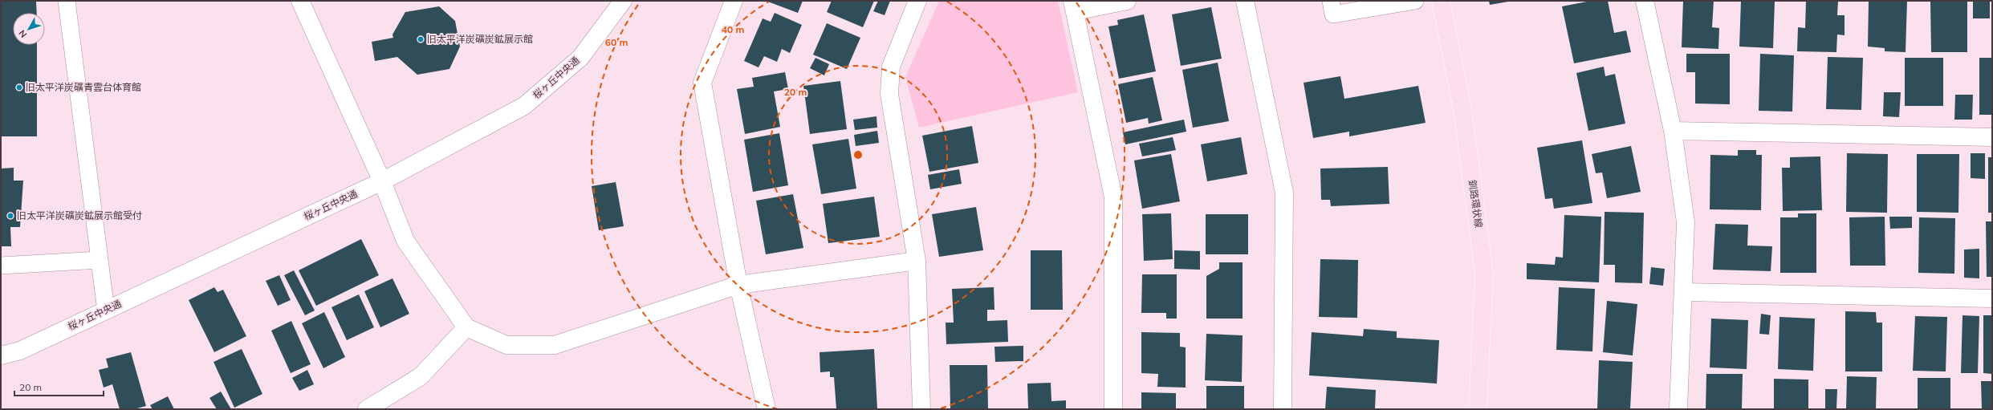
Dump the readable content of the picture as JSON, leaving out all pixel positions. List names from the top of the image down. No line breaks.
{"streets":{"main road":["釧路環状線"],"street":["桜ヶ丘中央通"]},"places":["旧太平洋炭礦炭鉱展示館","旧太平洋炭礦青雲台体育館","旧太平洋炭礦炭鉱展示館受付"],"scale_bar":"20 m","north":"bottom left","rings":["40 m","60 m","20 m"]}
